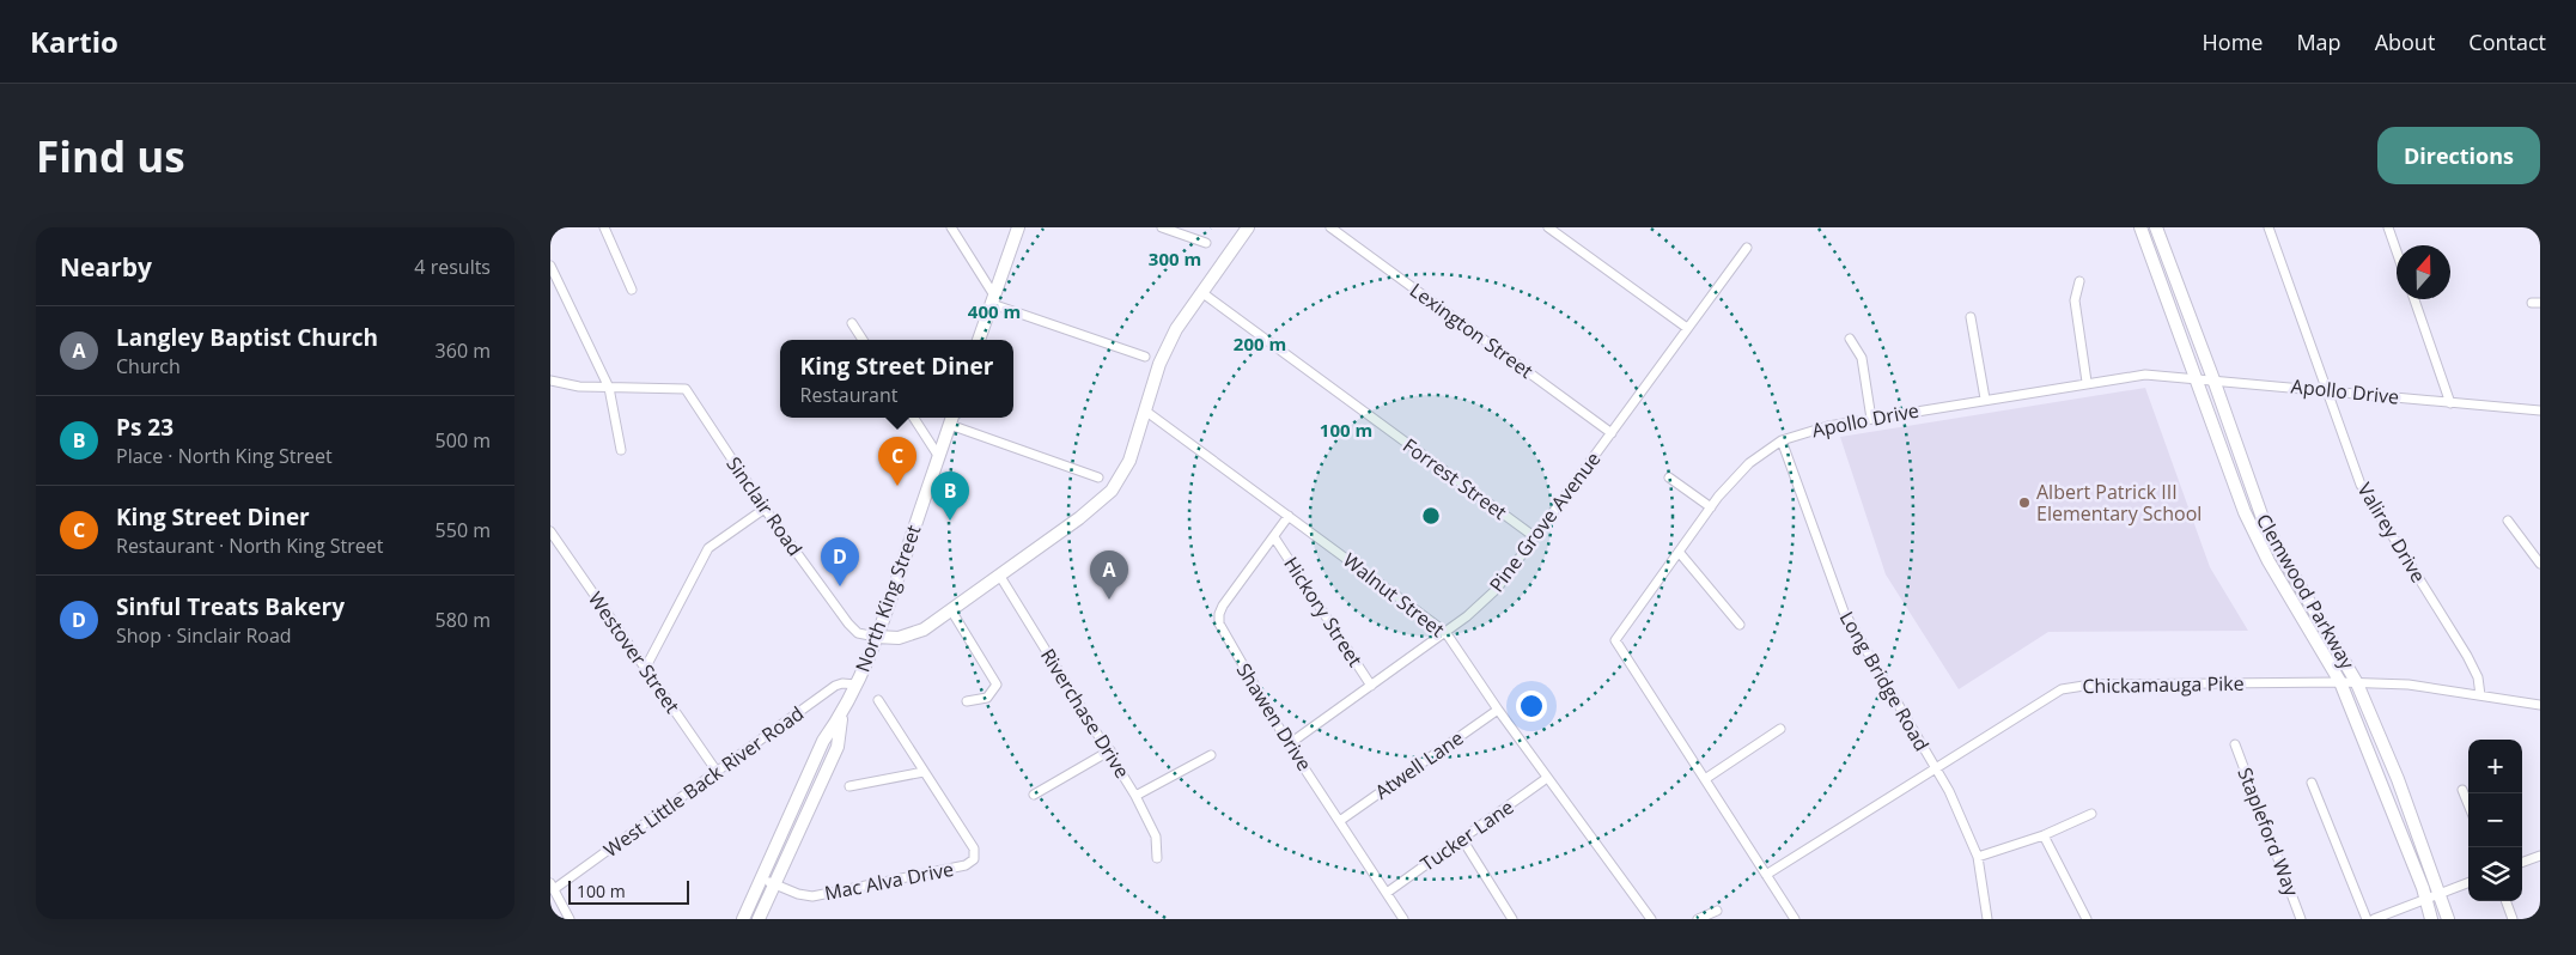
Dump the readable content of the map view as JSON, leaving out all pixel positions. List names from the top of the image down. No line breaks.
{"streets":{"street":["Lexington Street","Apollo Drive","Forrest Street","Sinclair Road","Pine Grove Avenue","Valirey Drive","Clemwood Parkway","Walnut Street","North King Street","Hickory Street","Westover Street","Long Bridge Road","Chickamauga Pike","Riverchase Drive","Shawen Drive","Atwell Lane","West Little Back River Road","Stapleford Way","Tucker Lane","Mac Alva Drive"]},"crossings":[["Lexington Street","Pine Grove Avenue"],["Apollo Drive","Valirey Drive"],["Apollo Drive","Clemwood Parkway"],["Apollo Drive","Long Bridge Road"],["Apollo Drive","Chickamauga Pike"],["Forrest Street","Pine Grove Avenue"],["Sinclair Road","North King Street"],["Pine Grove Avenue","Walnut Street"],["Pine Grove Avenue","Hickory Street"],["Pine Grove Avenue","Shawen Drive"],["Valirey Drive","Chickamauga Pike"],["Clemwood Parkway","Chickamauga Pike"],["Walnut Street","Shawen Drive"],["Walnut Street","Atwell Lane"],["Walnut Street","Tucker Lane"],["North King Street","West Little Back River Road"],["North King Street","Mac Alva Drive"],["Hickory Street","Shawen Drive"],["Westover Street","West Little Back River Road"],["Long Bridge Road","Chickamauga Pike"],["Shawen Drive","Atwell Lane"],["Shawen Drive","Tucker Lane"]],"places":["Albert Patrick III Elementary School"],"scale_bar":"100 m","north":"top","page":{"header":"Kartio","nav":["Home","Map","About","Contact"],"buttons":"Directions","title":"Find us","heading":["Nearby","4 results"],"list":[{"mark":"A","name":"Langley Baptist Church","note":"Church","value":"360 m"},{"mark":"B","name":"Ps 23","note":"Place · North King Street","value":"500 m"},{"mark":"C","name":"King Street Diner","note":"Restaurant · North King Street","value":"550 m"},{"mark":"D","name":"Sinful Treats Bakery","note":"Shop · Sinclair Road","value":"580 m"}],"popup":["King Street Diner","Restaurant"],"pins":["C","B","D","A"],"map_buttons":["+","−"],"scale":"100 m"},"rings":["300 m","400 m","200 m","100 m"]}
